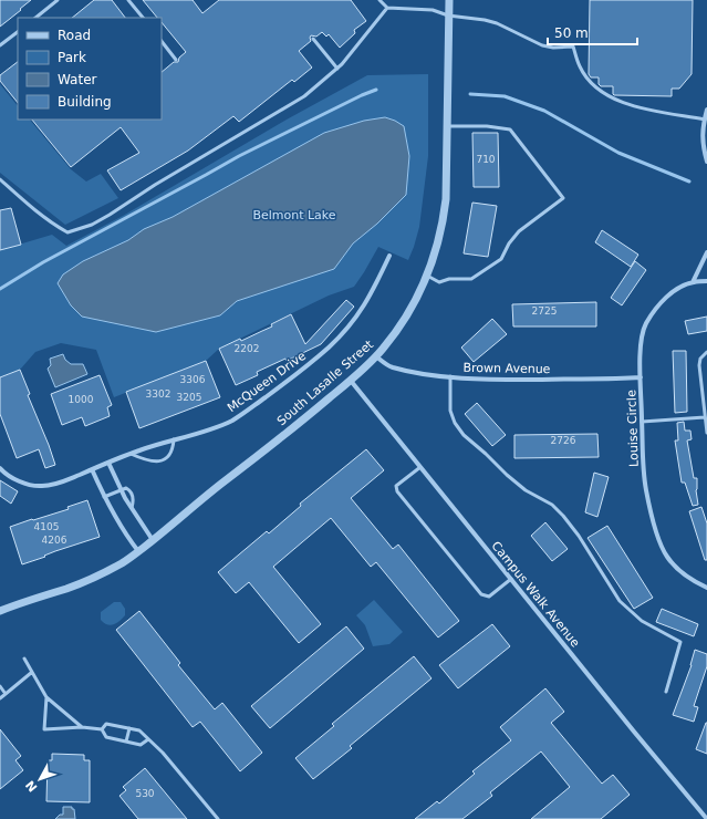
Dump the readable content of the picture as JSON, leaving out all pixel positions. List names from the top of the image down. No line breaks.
{"streets":{"street":["Brown Avenue","McQueen Drive","South Lasalle Street","Louise Circle","Campus Walk Avenue"]},"crossings":[["Brown Avenue","South Lasalle Street"],["Brown Avenue","Louise Circle"],["South Lasalle Street","Campus Walk Avenue"]],"parks":["Belmont Lake"],"house_numbers":["710","2725","2202","3306","3302","3205","1000","2726","4105","4206","530"],"legend":["Road","Park","Water","Building"],"scale_bar":"50 m","north":"bottom left"}
